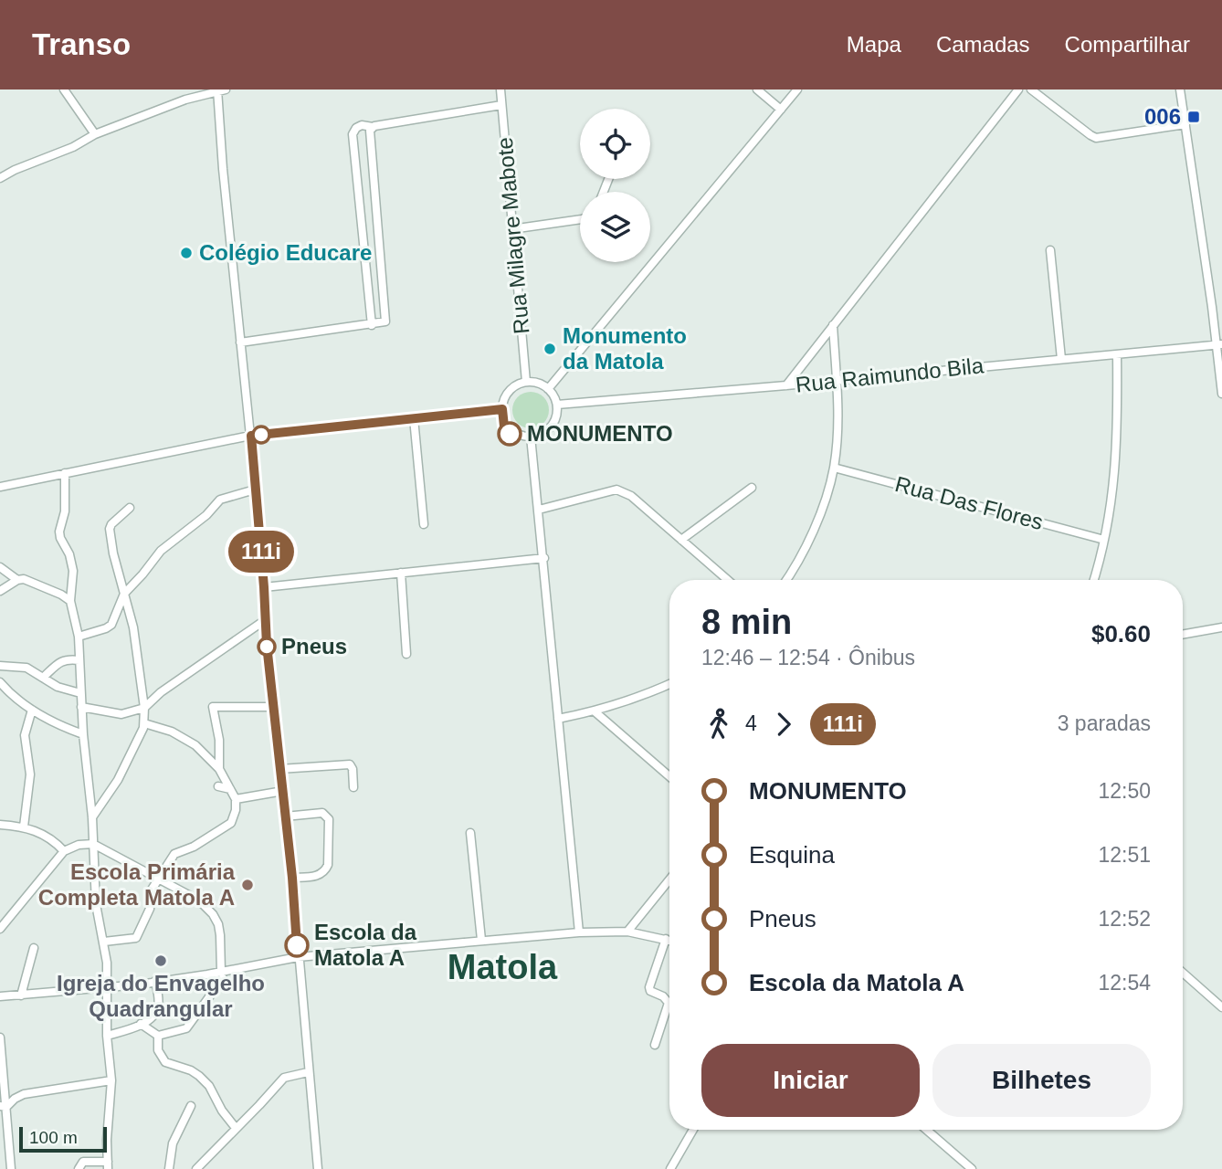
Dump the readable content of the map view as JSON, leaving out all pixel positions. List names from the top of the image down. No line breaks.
{"streets":{"street":["Rua Milagre Mabote","Rua Raimundo Bila","Rua Das Flores"]},"crossings":[["Rua Milagre Mabote","Rua Raimundo Bila"]],"districts":["Matola"],"places":{"transit":["006"],"other":["Colégio Educare","Monumento da Matola","MONUMENTO","Pneus","Escola Primária Completa Matola A","Escola da Matola A","Igreja do Envagelho Quadrangular"]},"lines":["bus line 111i"],"scale_bar":"100 m","page":{"header":"Transo","nav":["Mapa","Camadas","Compartilhar"],"on_map":"111i","heading":["8 min","12:46 – 12:54 · Ônibus","$0.60"],"legs":["4","111i","3 paradas"],"list":[{"name":"MONUMENTO","value":"12:50"},{"name":"Esquina","value":"12:51"},{"name":"Pneus","value":"12:52"},{"name":"Escola da Matola A","value":"12:54"}],"buttons":["Iniciar","Bilhetes"],"scale":"100 m"}}
